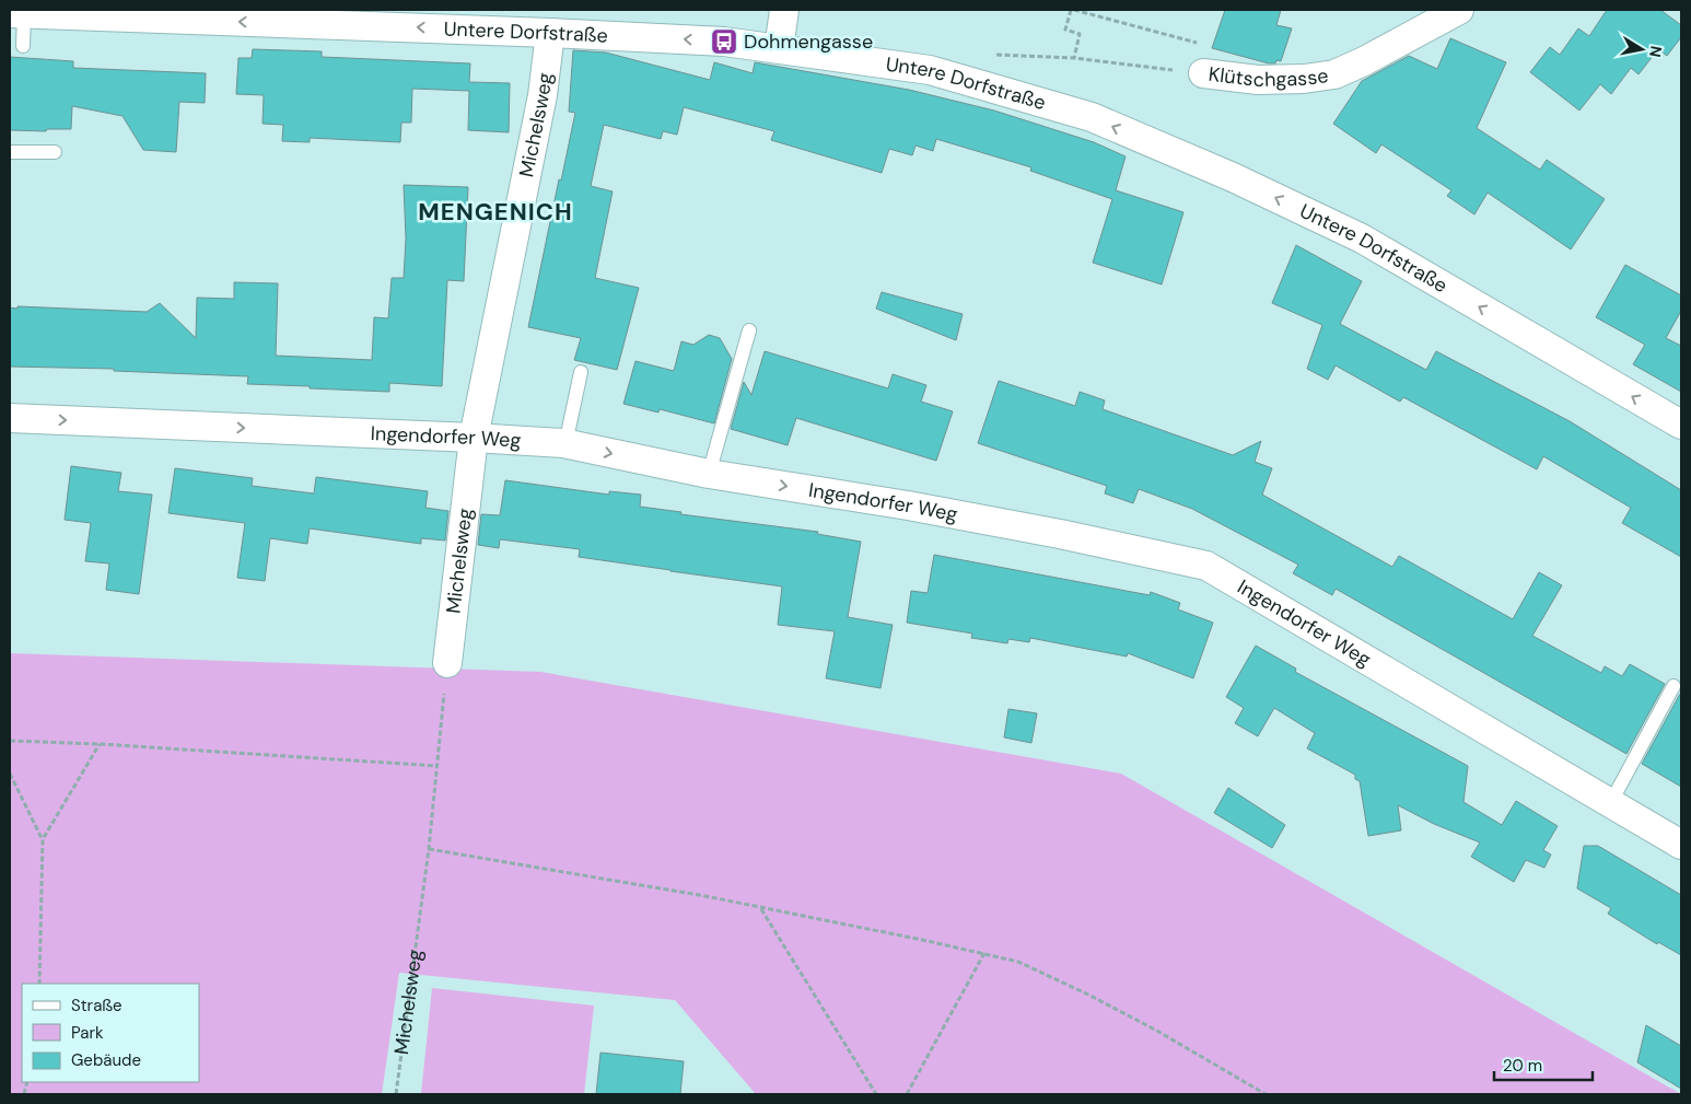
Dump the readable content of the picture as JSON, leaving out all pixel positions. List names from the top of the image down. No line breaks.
{"streets":{"street":["Untere Dorfstraße","Klütschgasse","Michelsweg","Ingendorfer Weg"]},"crossings":[["Untere Dorfstraße","Michelsweg"],["Michelsweg","Ingendorfer Weg"]],"one_way":["Untere Dorfstraße","Ingendorfer Weg"],"districts":["MENGENICH"],"places":{"bus stop":["Dohmengasse"]},"legend":["Straße","Park","Gebäude"],"scale_bar":"20 m","north":"right"}
